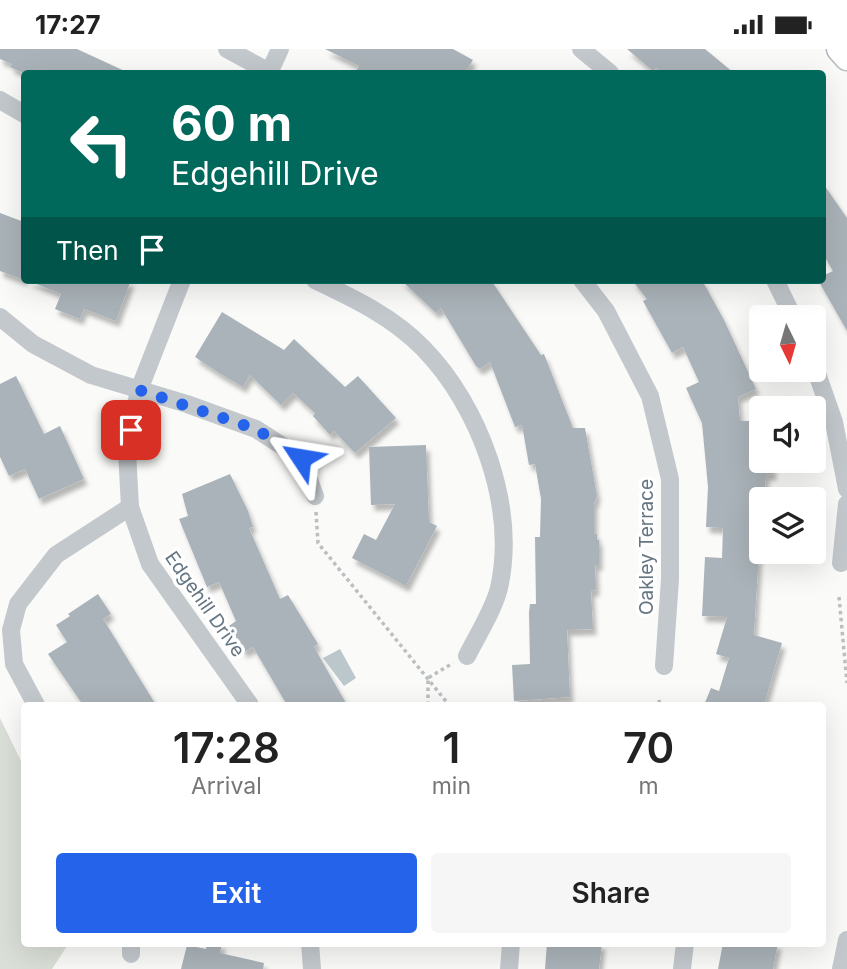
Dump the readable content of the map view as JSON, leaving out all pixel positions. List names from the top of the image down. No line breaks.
{"streets":{"street":["Oakley Terrace","Edgehill Drive"]},"north":"bottom","page":{"status":"17:27","turn":["60 m","Edgehill Drive"],"then":"Then","eta":["17:28","Arrival","1","min","70","m"],"buttons":["Exit","Share"]}}
